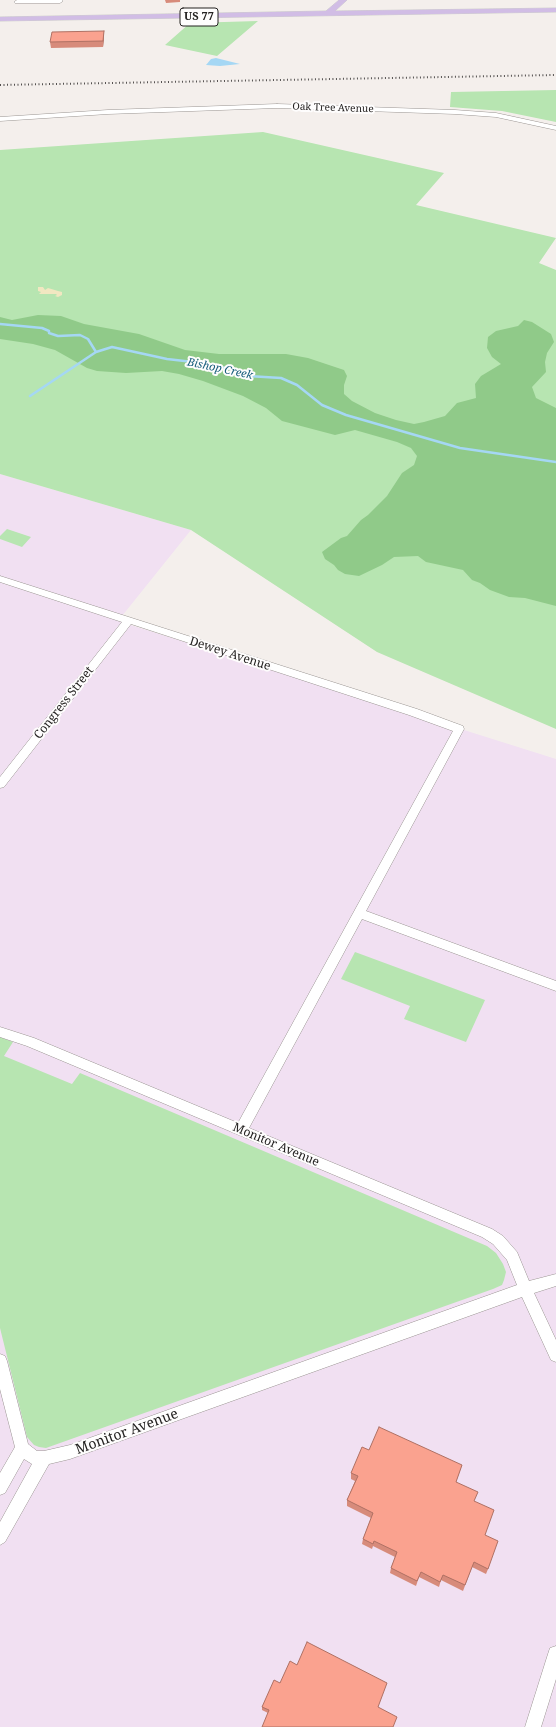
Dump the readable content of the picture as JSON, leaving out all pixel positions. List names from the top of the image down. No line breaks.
{"streets":{"main road":["US 77"],"street":["Oak Tree Avenue","Dewey Avenue","Congress Street","Monitor Avenue"]},"crossings":[["Dewey Avenue","Congress Street"]],"water":["Bishop Creek"]}
